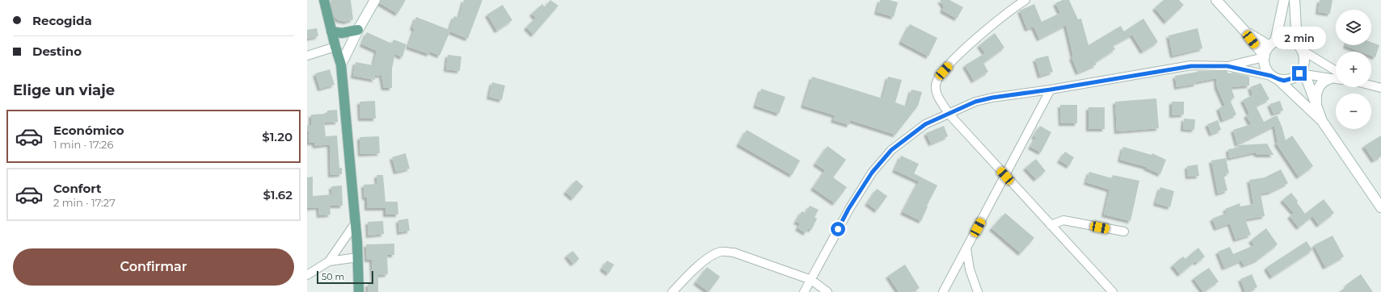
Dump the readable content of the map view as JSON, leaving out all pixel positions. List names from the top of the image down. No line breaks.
{"scale_bar":"50 m","page":{"banner":["Recogida","Destino"],"map_buttons":["+","−"],"bubble":"2 min","heading":"Elige un viaje","list":[{"name":"Económico","note":"1 min · 17:26","value":"$1.20"},{"name":"Confort","note":"2 min · 17:27","value":"$1.62"}],"buttons":"Confirmar","scale":"50 m"}}
